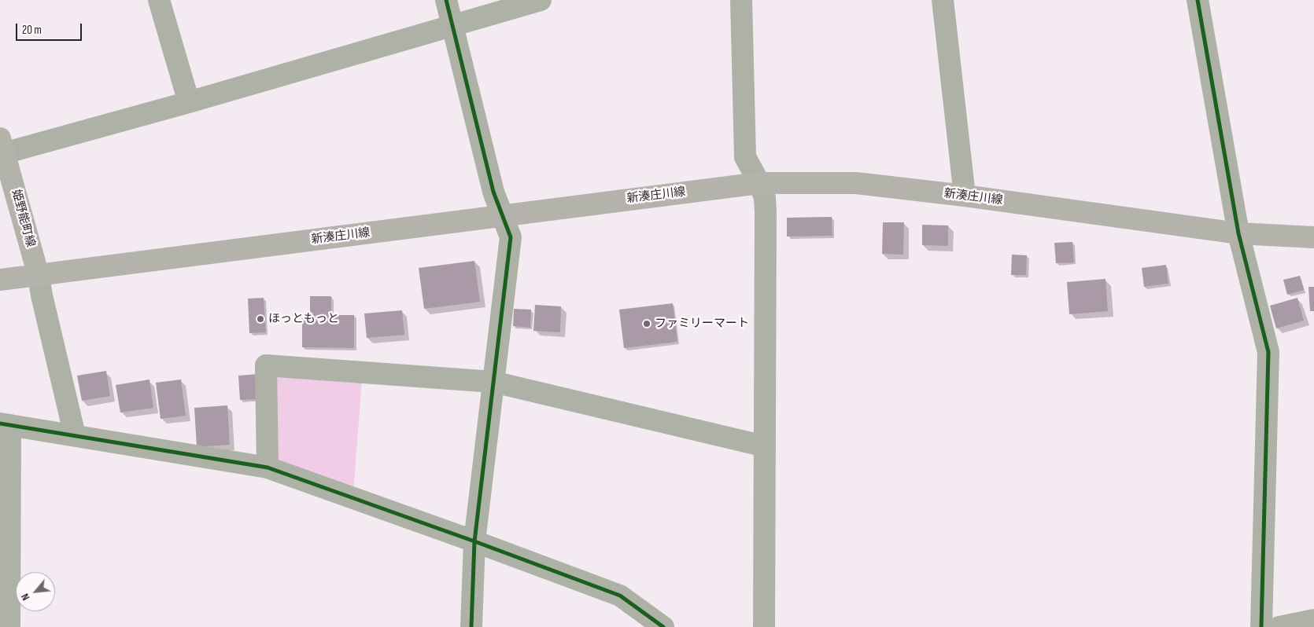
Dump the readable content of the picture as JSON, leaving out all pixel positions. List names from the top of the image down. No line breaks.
{"streets":{"main road":["新湊庄川線","姫野能町線"]},"crossings":[["新湊庄川線","姫野能町線"]],"places":["ほっともっと","ファミリーマート"],"scale_bar":"20 m","north":"bottom left"}
